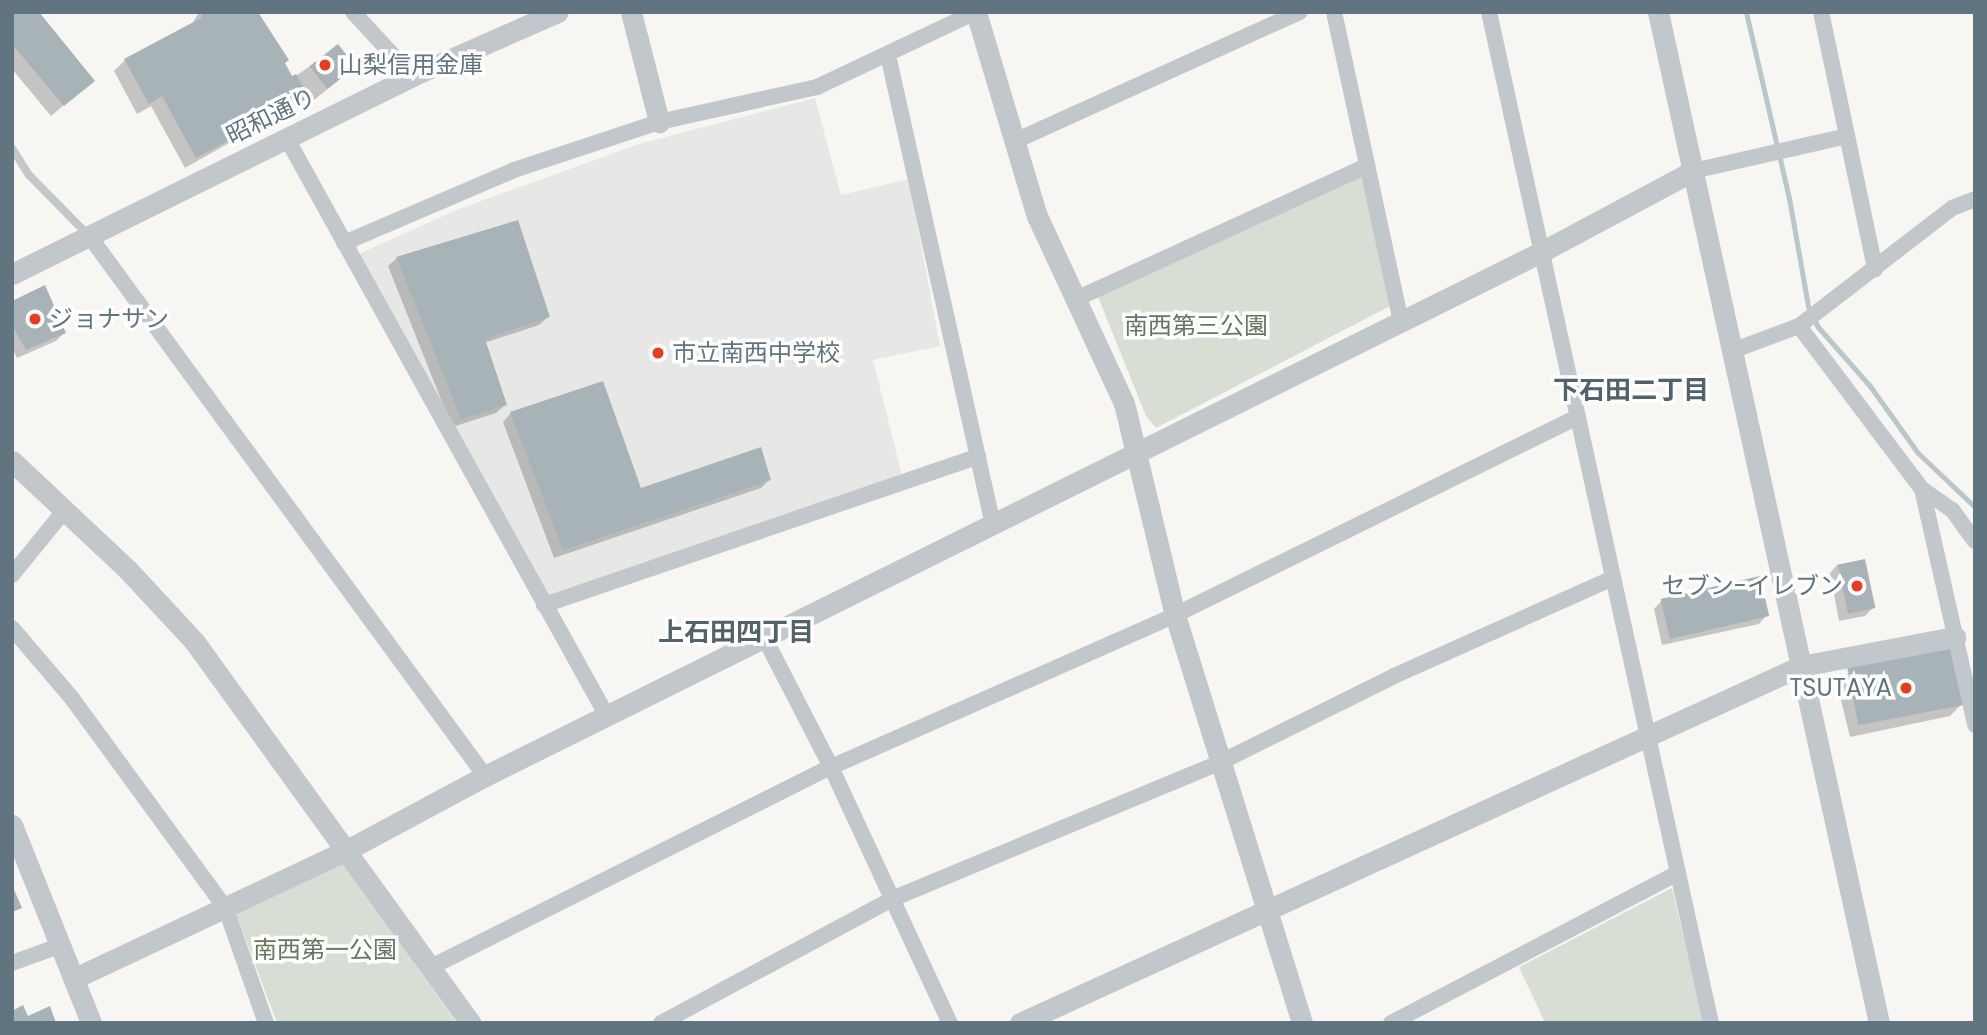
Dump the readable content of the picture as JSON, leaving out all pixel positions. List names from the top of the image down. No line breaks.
{"streets":{"street":["昭和通り"]},"districts":["下石田二丁目","上石田四丁目"],"parks":["南西第三公園","南西第一公園"],"places":["山梨信用金庫","ジョナサン","市立南西中学校","セブン-イレブン","TSUTAYA"]}
